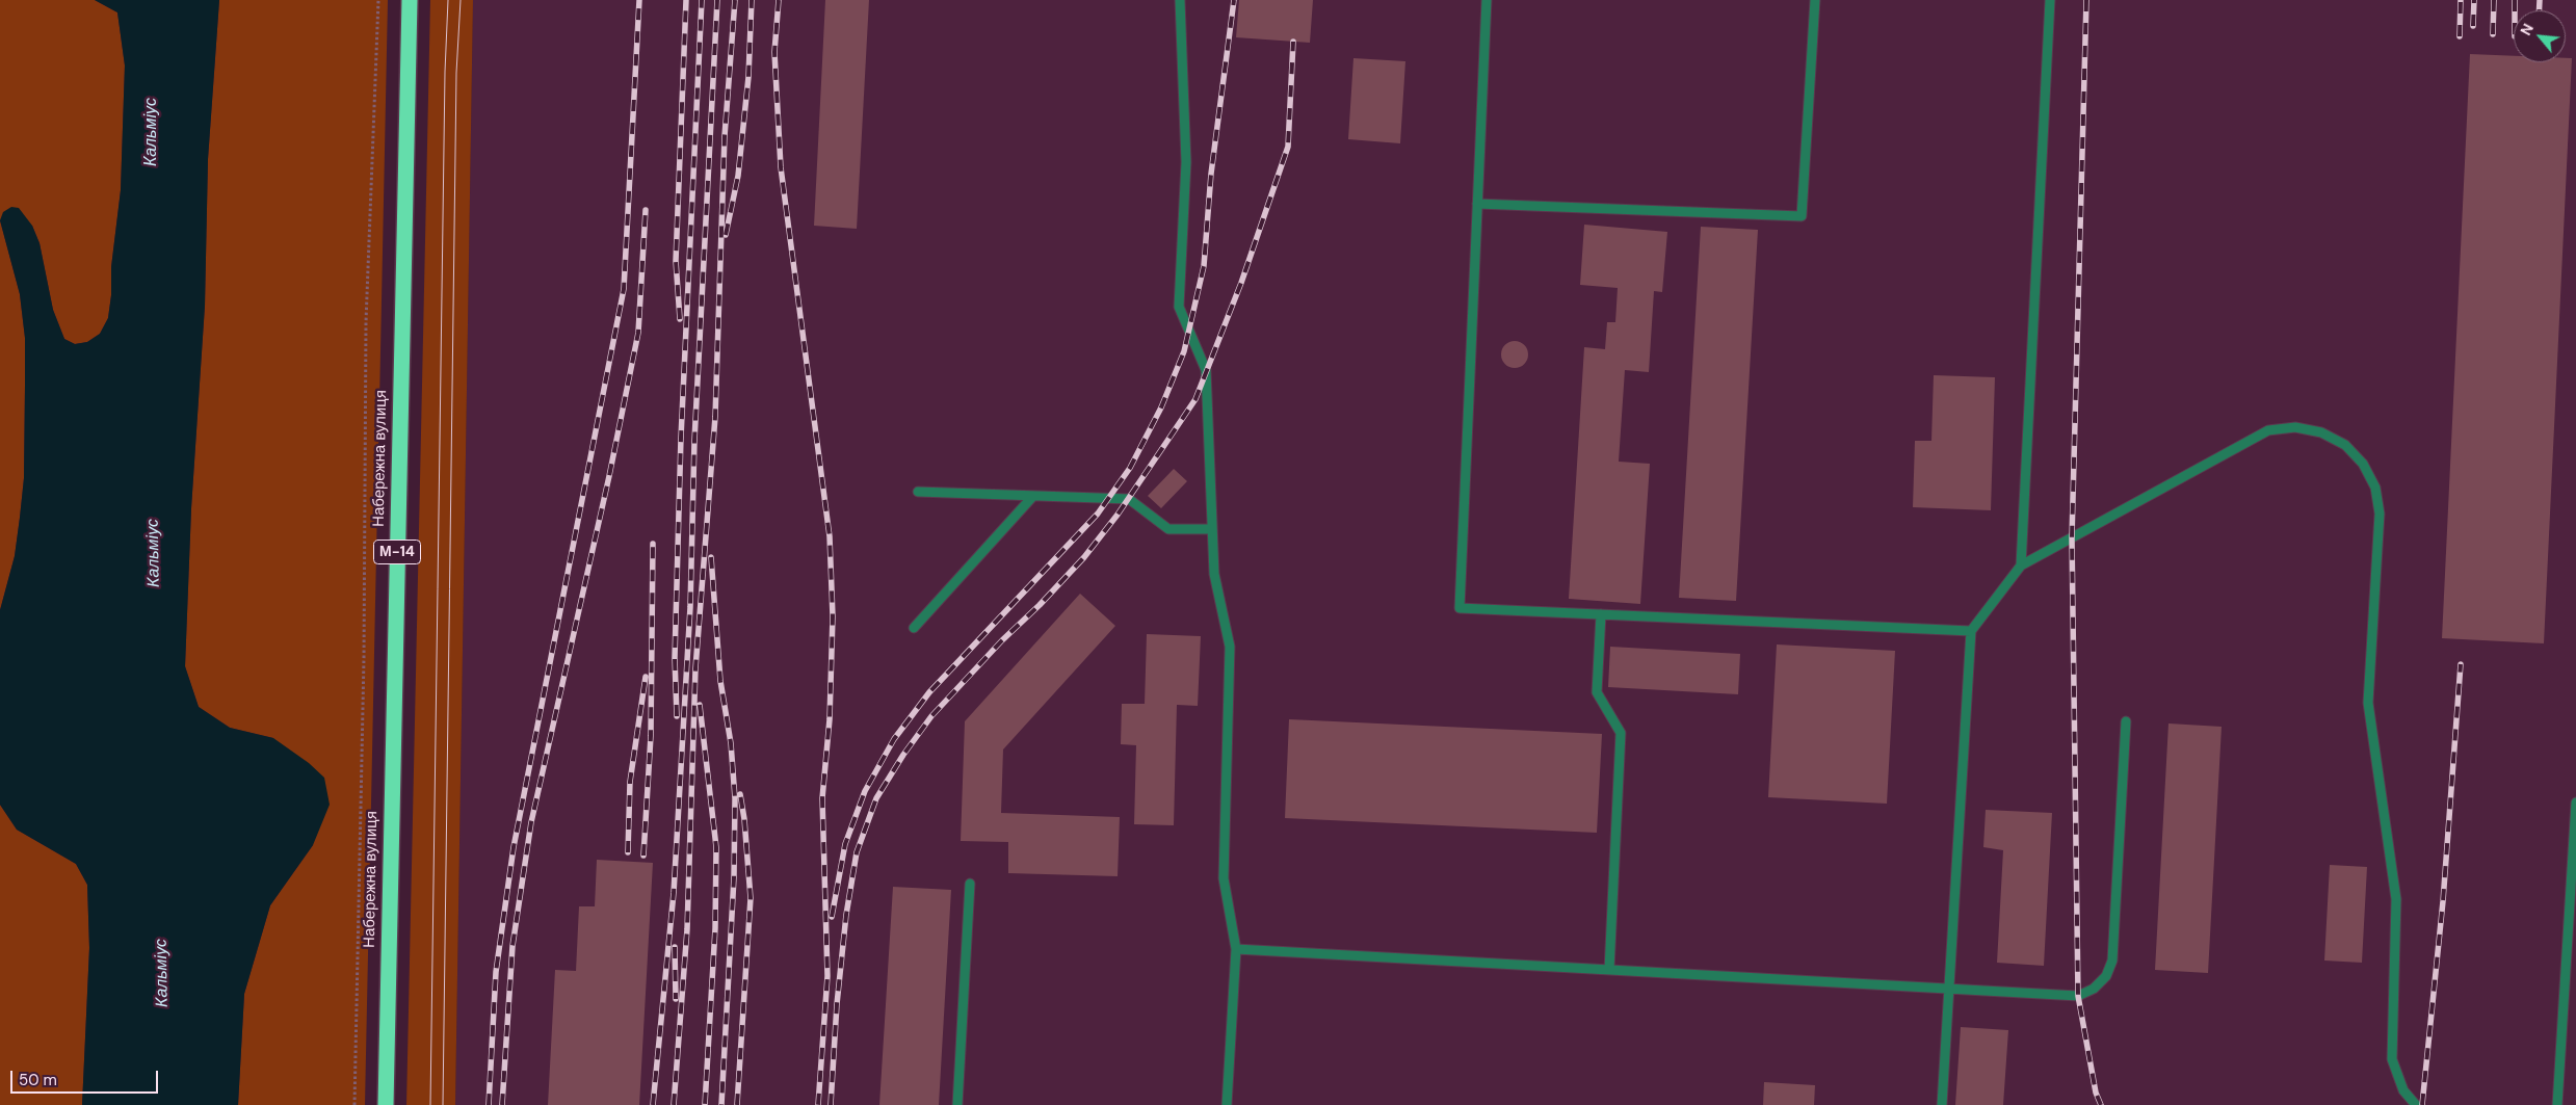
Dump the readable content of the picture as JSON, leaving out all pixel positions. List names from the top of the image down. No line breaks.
{"streets":{"highway":["Набережна вулиця","М-14"]},"water":["Кальміус"],"scale_bar":"50 m","north":"top left"}
